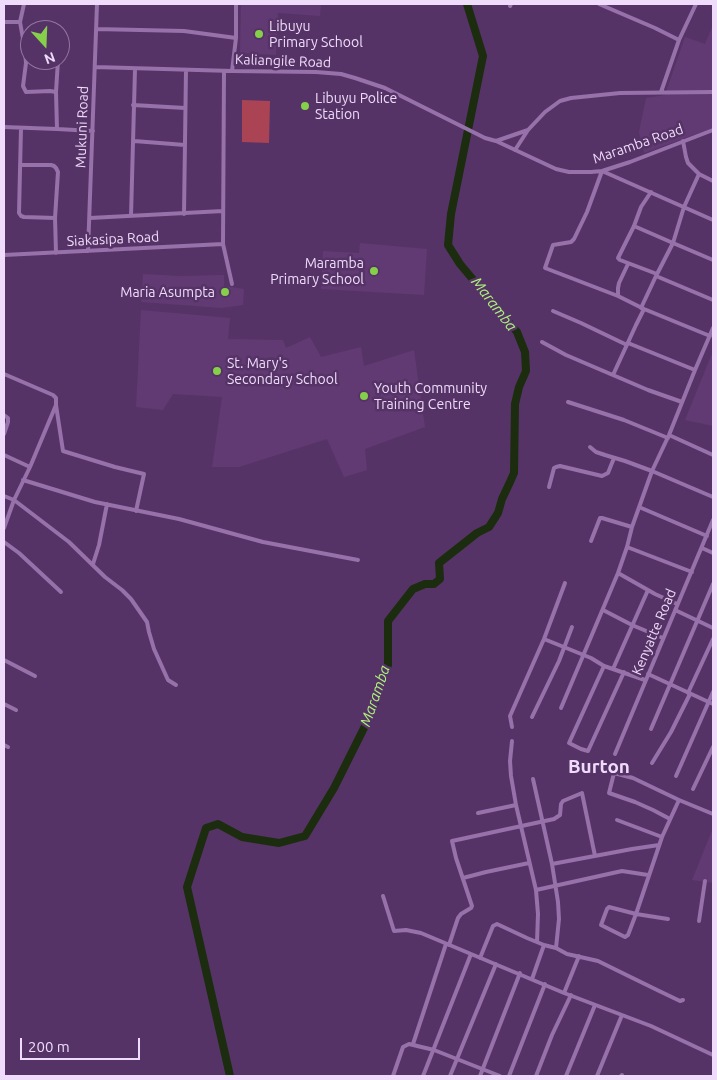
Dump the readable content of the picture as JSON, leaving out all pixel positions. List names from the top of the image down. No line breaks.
{"streets":{"street":["Kaliangile Road","Mukuni Road","Maramba Road","Siakasipa Road","Kenyatte Road"]},"crossings":[["Kaliangile Road","Mukuni Road"],["Kaliangile Road","Maramba Road"],["Mukuni Road","Siakasipa Road"]],"districts":["Burton"],"water":["Maramba"],"places":["Libuyu Primary School","Libuyu Police Station","Maramba Primary School","Maria Asumpta","St. Mary's Secondary School","Youth Community Training Centre"],"scale_bar":"200 m","north":"bottom"}
